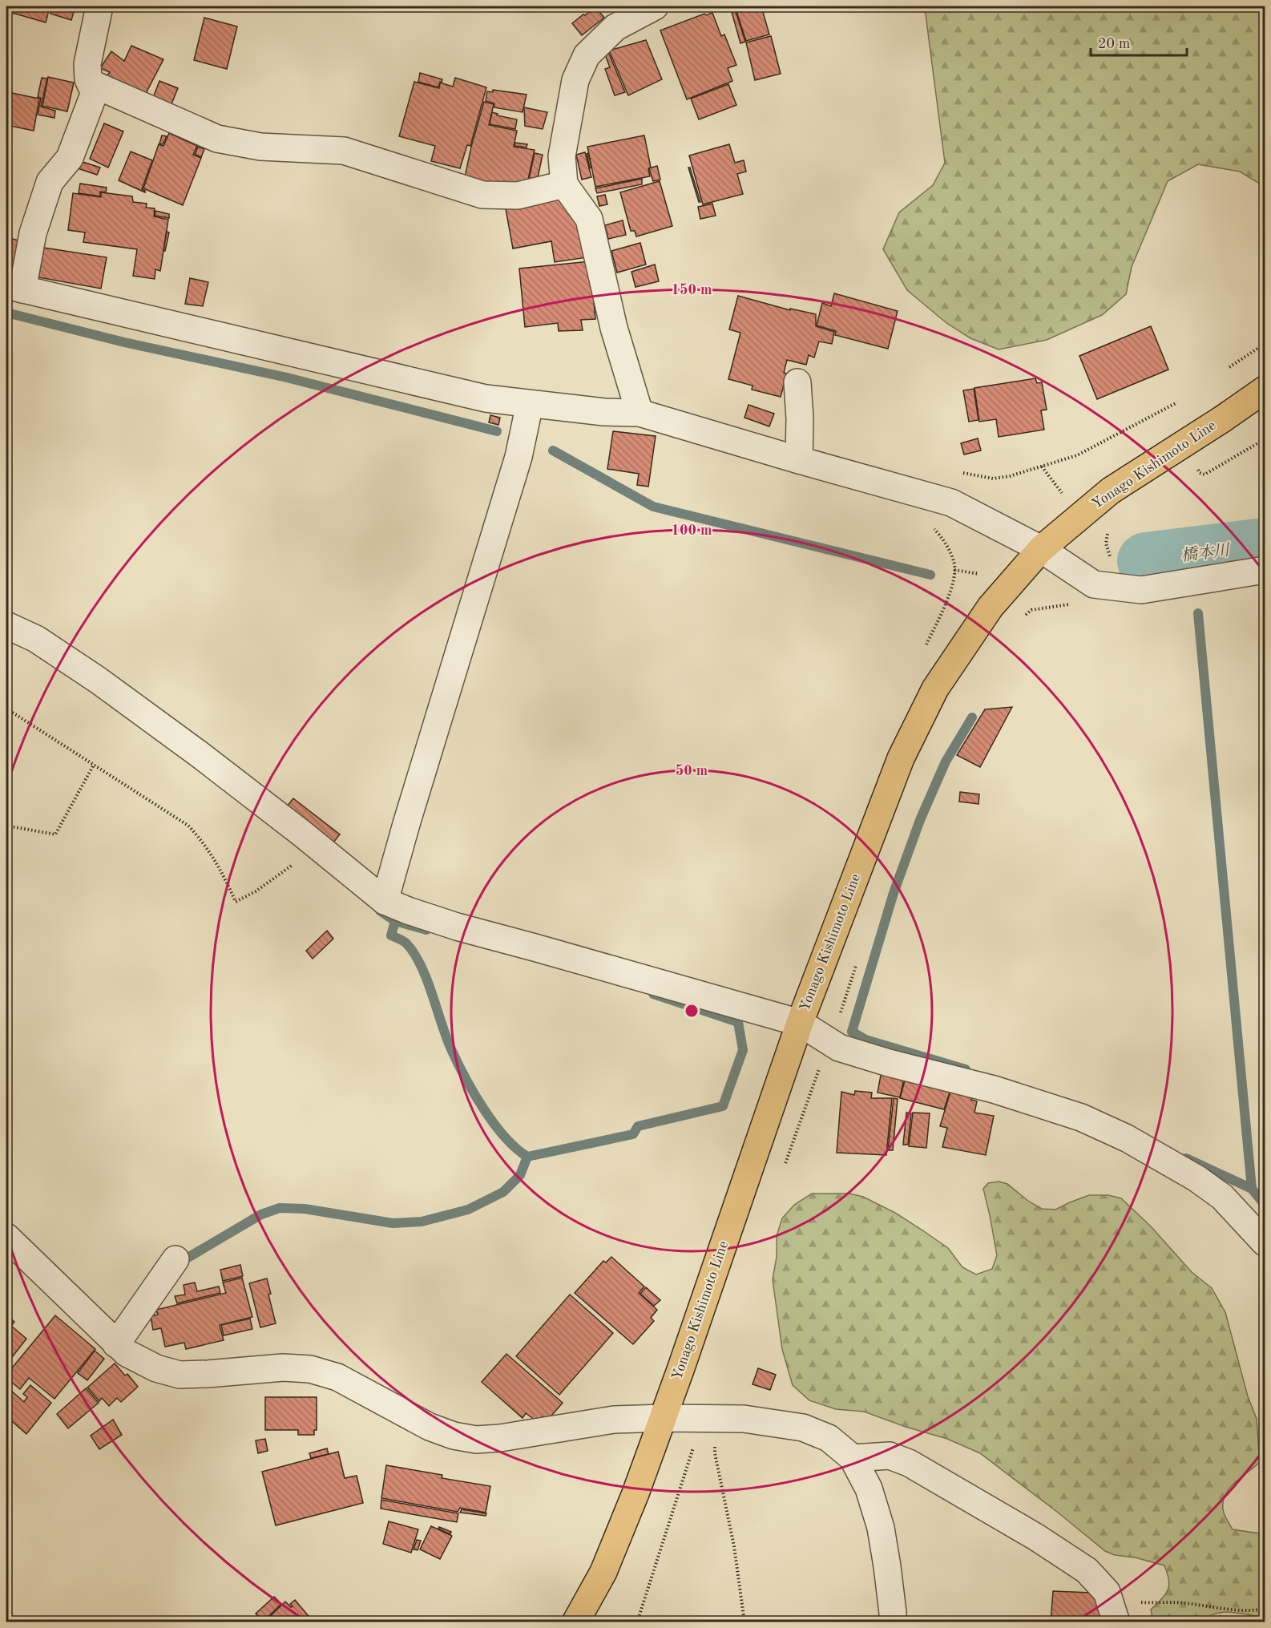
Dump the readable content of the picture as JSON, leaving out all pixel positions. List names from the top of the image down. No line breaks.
{"streets":{"main road":["Yonago Kishimoto Line"]},"water":["橋本川"],"scale_bar":"20 m","rings":["150 m","100 m","50 m"]}
